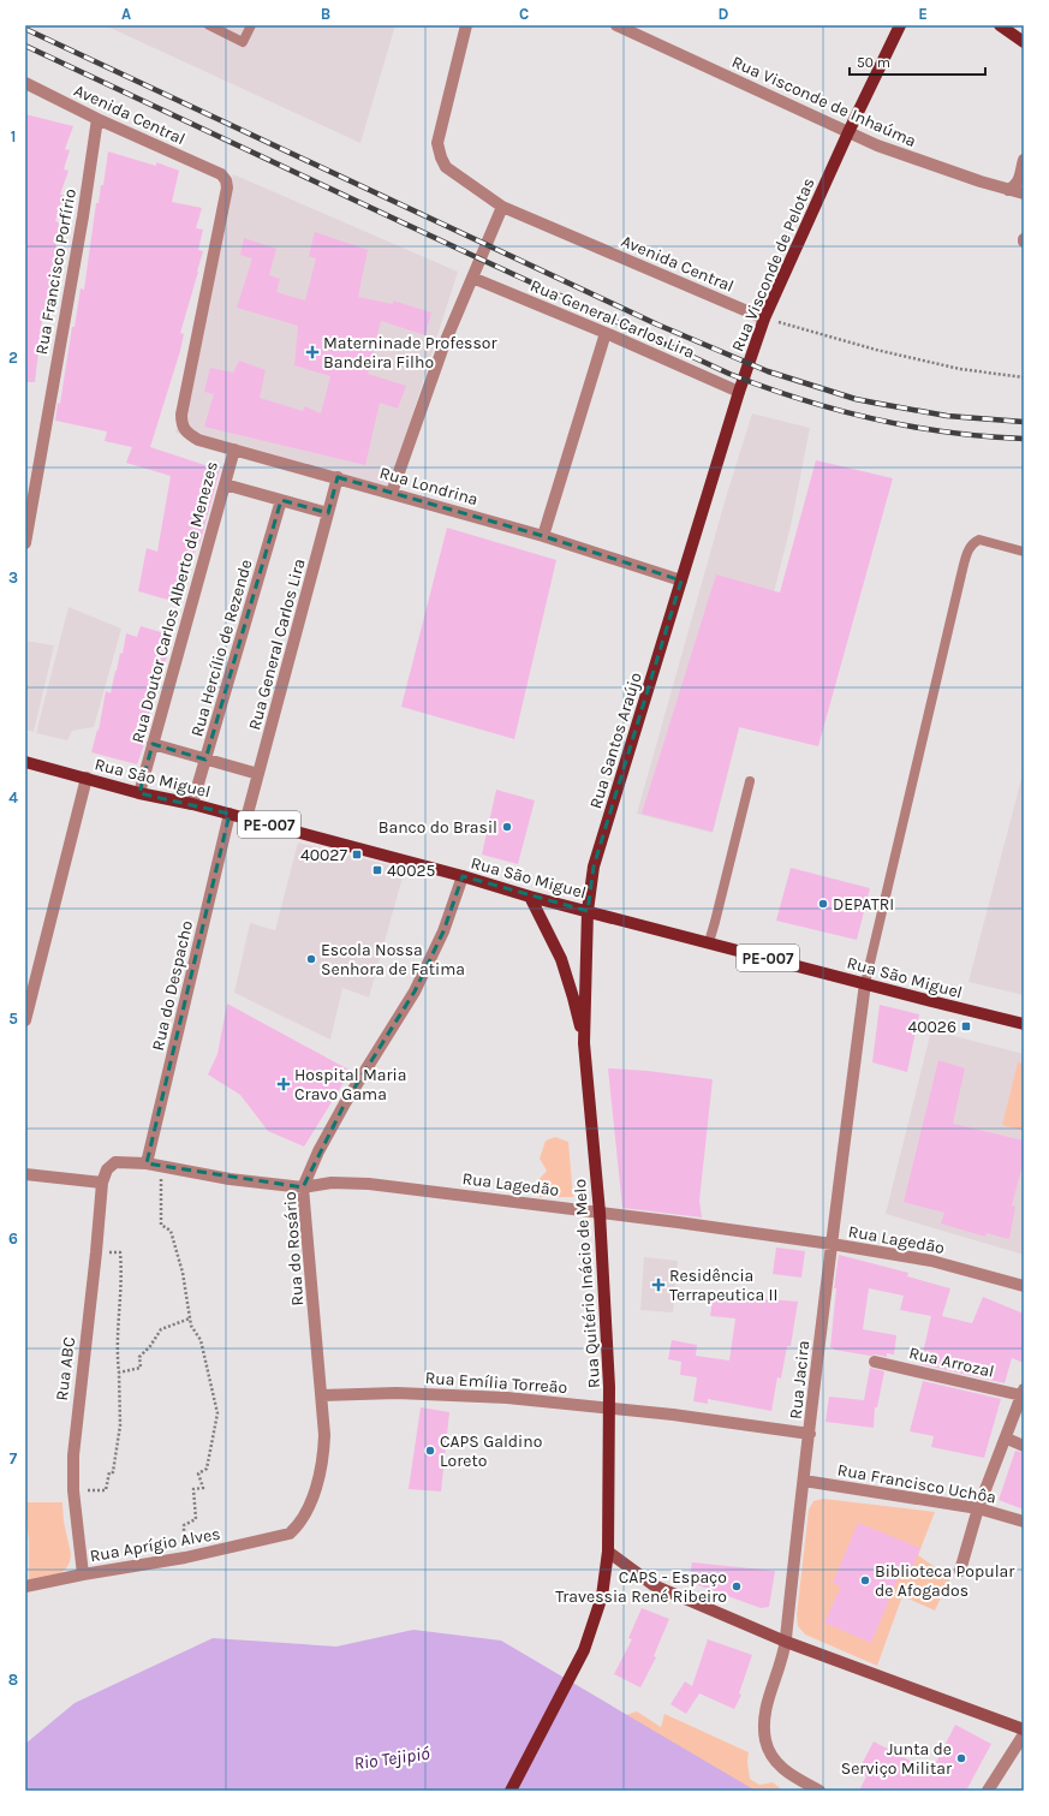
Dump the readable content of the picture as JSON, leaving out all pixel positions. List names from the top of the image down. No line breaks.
{"streets":{"main road":["Rua Visconde de Pelotas","Rua Santos Araújo","Rua São Miguel","PE-007","Rua Quitério Inácio de Melo"],"street":["Rua Visconde de Inhaúma","Avenida Central","Rua Francisco Porfírio","Rua General Carlos Lira","Rua Londrina","Rua Doutor Carlos Alberto de Menezes","Rua Hercílio de Rezende","Rua do Despacho","Rua Lagedão","Rua do Rosário","Rua Arrozal","Rua ABC","Rua Jacira","Rua Emília Torreão","Rua Francisco Uchôa","Rua Aprígio Alves"]},"crossings":[["Rua Visconde de Inhaúma","Rua Visconde de Pelotas"],["Avenida Central","Rua Visconde de Pelotas"],["Avenida Central","Rua Francisco Porfírio"],["Avenida Central","Rua Londrina"],["Rua Visconde de Pelotas","Rua General Carlos Lira"],["Rua Visconde de Pelotas","Rua Londrina"],["Rua Visconde de Pelotas","Rua Santos Araújo"],["Rua General Carlos Lira","Rua Londrina"],["Rua General Carlos Lira","Rua São Miguel"],["Rua Londrina","Rua Doutor Carlos Alberto de Menezes"],["Rua Londrina","Rua Santos Araújo"],["Rua Doutor Carlos Alberto de Menezes","Rua São Miguel"],["Rua Hercílio de Rezende","Rua São Miguel"],["Rua Santos Araújo","Rua São Miguel"],["Rua Santos Araújo","Rua Quitério Inácio de Melo"],["Rua São Miguel","Rua do Despacho"],["Rua São Miguel","Rua do Rosário"],["Rua São Miguel","Rua Quitério Inácio de Melo"],["Rua São Miguel","Rua Jacira"],["Rua do Despacho","Rua Lagedão"],["Rua Lagedão","Rua do Rosário"],["Rua Lagedão","Rua Quitério Inácio de Melo"],["Rua Lagedão","Rua ABC"],["Rua Lagedão","Rua Jacira"],["Rua do Rosário","Rua Emília Torreão"],["Rua do Rosário","Rua Aprígio Alves"],["Rua Quitério Inácio de Melo","Rua Emília Torreão"],["Rua ABC","Rua Aprígio Alves"],["Rua Jacira","Rua Emília Torreão"],["Rua Jacira","Rua Francisco Uchôa"]],"water":["Rio Tejipió"],"places":{"health":["Materninade Professor Bandeira Filho","Hospital Maria Cravo Gama","Residência Terrapeutica II"],"other":["Banco do Brasil","DEPATRI","Escola Nossa Senhora de Fatima","CAPS Galdino Loreto","Biblioteca Popular de Afogados","CAPS - Espaço Travessia René Ribeiro","Junta de Serviço Militar"],"transit":["40027","40025","40026"]},"scale_bar":"50 m","grid":{"columns":["A","B","C","D","E"],"rows":["1","2","3","4","5","6","7","8"]}}
